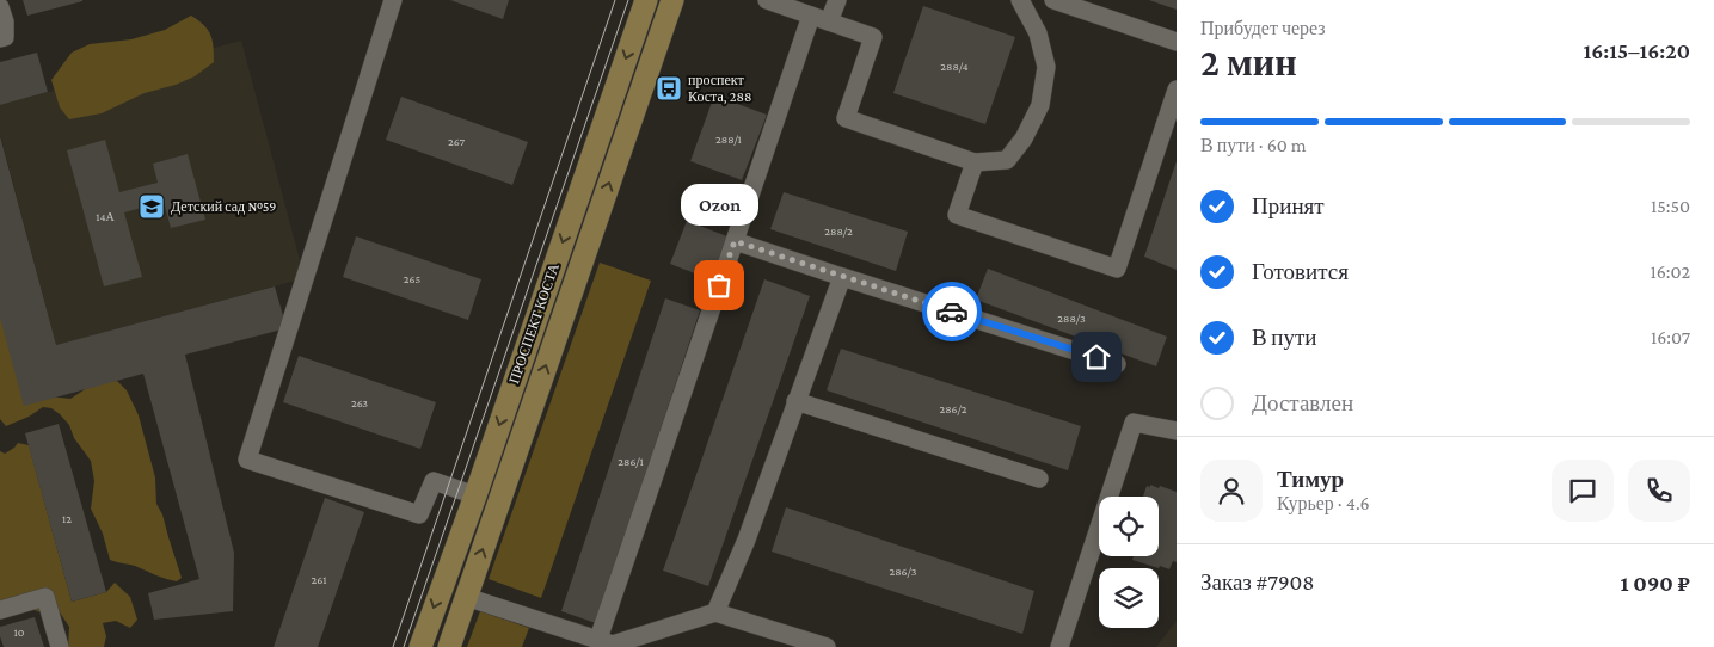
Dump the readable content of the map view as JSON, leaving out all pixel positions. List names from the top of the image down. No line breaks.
{"streets":{"main road":["ПРОСПЕКТ КОСТА"]},"places":{"bus stop":["проспект Коста, 288"],"school or university":["Детский сад №59"],"other":["Ozon"]},"house_numbers":["288/4","288/1","267","14А","288/2","265","288/3","263","286/2","286/1","12","286/3","261","10"],"page":{"heading":["2 мин","Прибудет через","16:15–16:20"],"panel":["Тимур","Курьер · 4.6","Заказ #7908","1 090 ₽"],"bar":"В пути · 60 m","list":[["Принят","15:50"],["Готовится","16:02"],["В пути","16:07"],"Доставлен"],"bubble":"Ozon"}}
